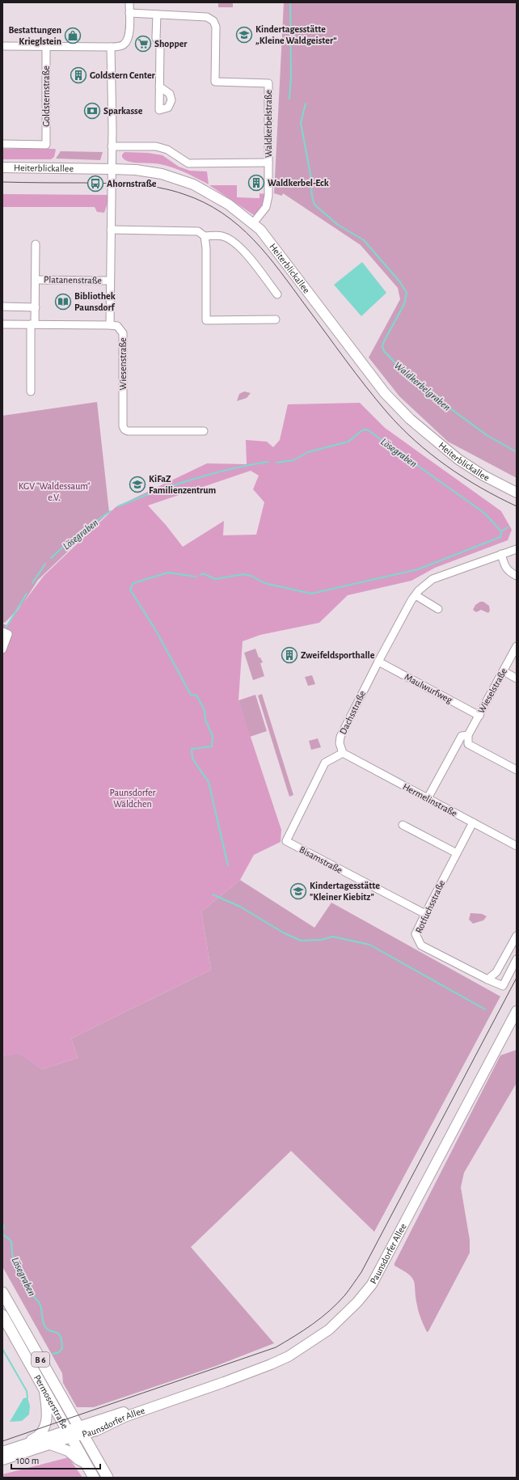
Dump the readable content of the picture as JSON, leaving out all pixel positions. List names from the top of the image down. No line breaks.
{"streets":{"main road":["Heiterblickallee","Paunsdorfer Allee","B 6","Permoserstraße"],"street":["Goldsternstraße","Waldkerbelstraße","Platanenstraße","Wiesenstraße","Maulwurfweg","Wieselstraße","Dachsstraße","Hermelinstraße","Bisamstraße","Rotfuchsstraße"]},"crossings":[["Waldkerbelstraße","Heiterblickallee"],["Maulwurfweg","Wieselstraße"],["Maulwurfweg","Dachsstraße"],["Wieselstraße","Hermelinstraße"],["Dachsstraße","Hermelinstraße"],["Dachsstraße","Bisamstraße"],["Hermelinstraße","Bisamstraße"],["Hermelinstraße","Rotfuchsstraße"],["Bisamstraße","Rotfuchsstraße"],["Paunsdorfer Allee","B 6"],["Paunsdorfer Allee","Permoserstraße"],["B 6","Permoserstraße"]],"water":["Waldkerbelgraben","Lösegraben"],"parks":["KGV \"Waldessaum\" e.V.","Paunsdorfer Wäldchen"],"places":{"school or university":["Kindertagesstätte „Kleine Waldgeister“","KiFaZ Familienzentrum","Kindertagesstätte \"Kleiner Kiebitz\""],"shop":["Bestattungen Krieglstein"],"supermarket":["Shopper"],"building":["Goldstern Center","Waldkerbel-Eck","Zweifeldsporthalle"],"bank":["Sparkasse"],"bus stop":["Ahornstraße"],"library":["Bibliothek Paunsdorf"]},"scale_bar":"100 m"}
